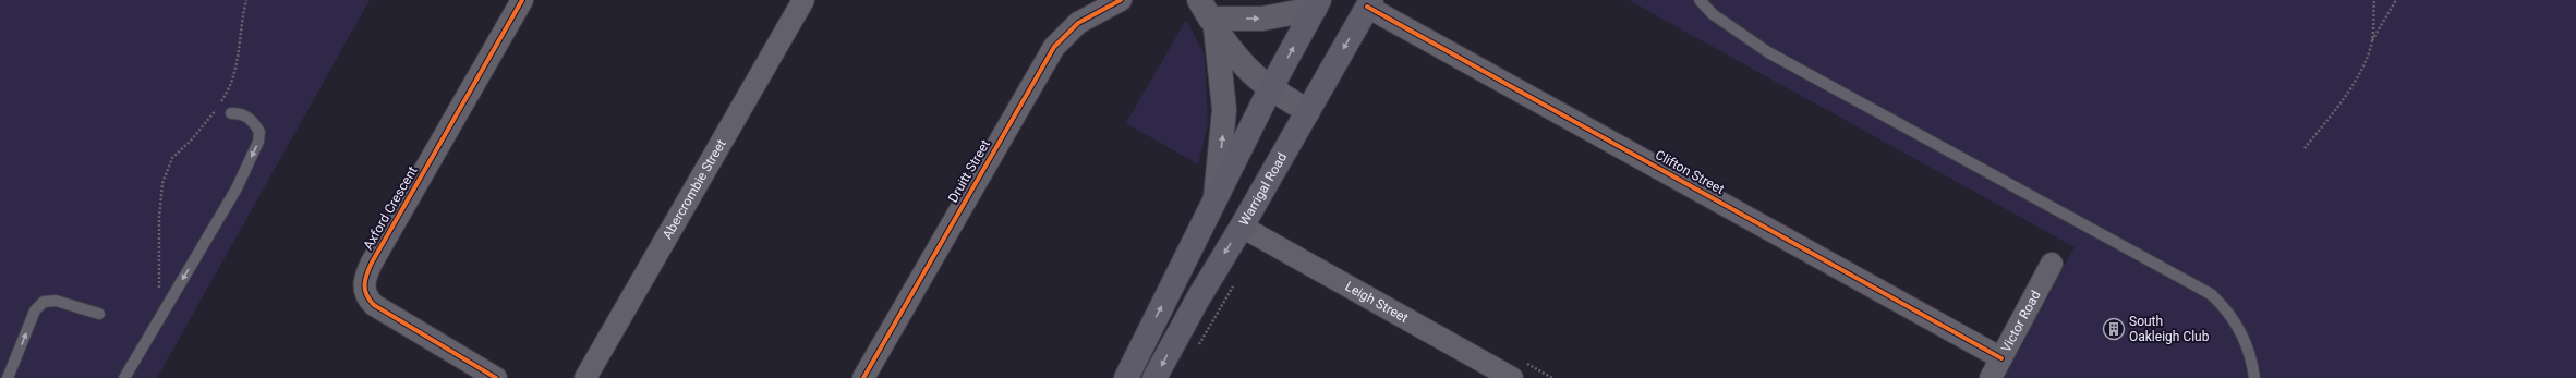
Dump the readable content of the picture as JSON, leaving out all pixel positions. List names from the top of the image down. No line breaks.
{"streets":{"highway":["Warrigal Road"],"street":["Druitt Street","Clifton Street","Abercrombie Street","Axford Crescent","Leigh Street","Victor Road"]},"crossings":[["Clifton Street","Warrigal Road"],["Clifton Street","Victor Road"],["Warrigal Road","Leigh Street"]],"places":{"building":["South Oakleigh Club"]}}
